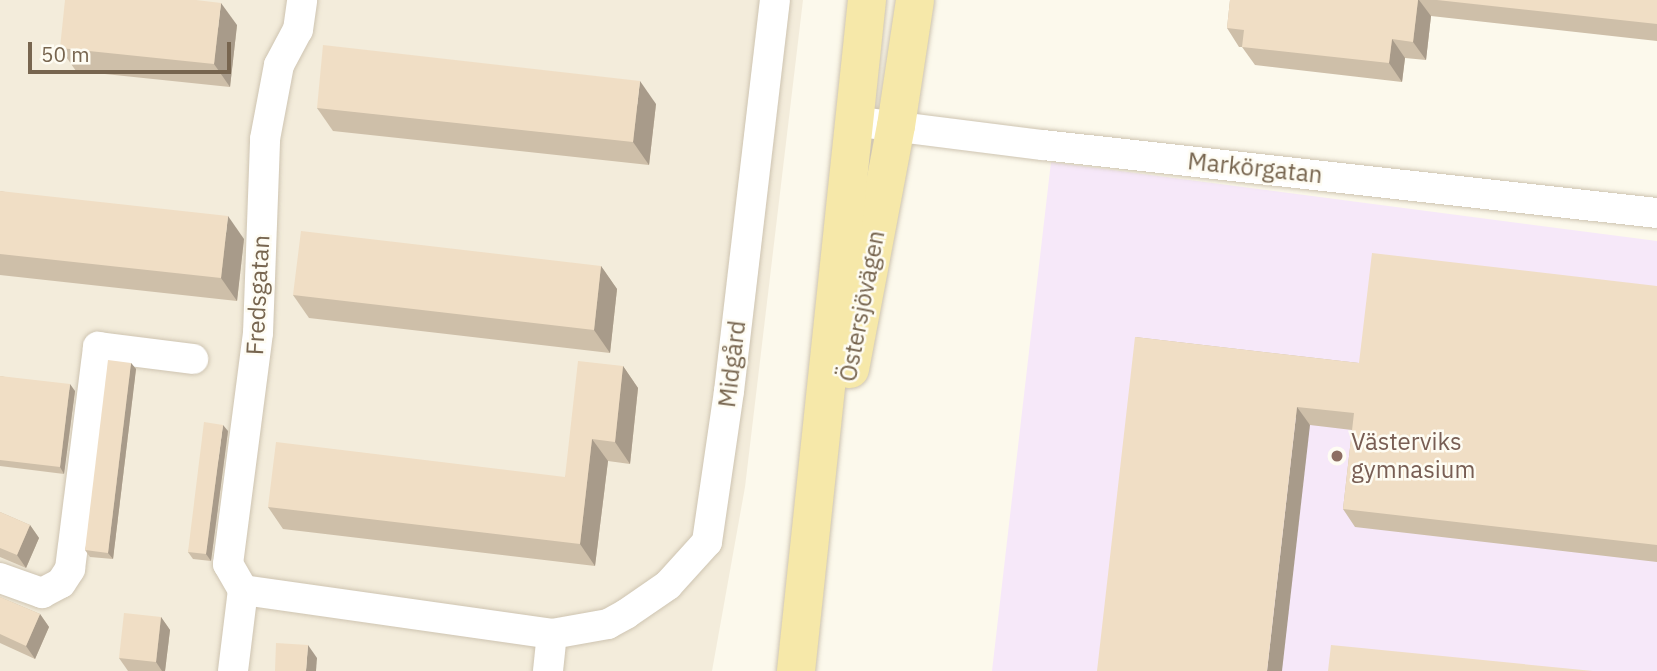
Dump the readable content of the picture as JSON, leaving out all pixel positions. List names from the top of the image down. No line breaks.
{"streets":{"main road":["Östersjövägen"],"street":["Markörgatan","Fredsgatan","Midgård"]},"crossings":[["Markörgatan","Östersjövägen"]],"places":["Västerviks gymnasium"],"scale_bar":"50 m"}
